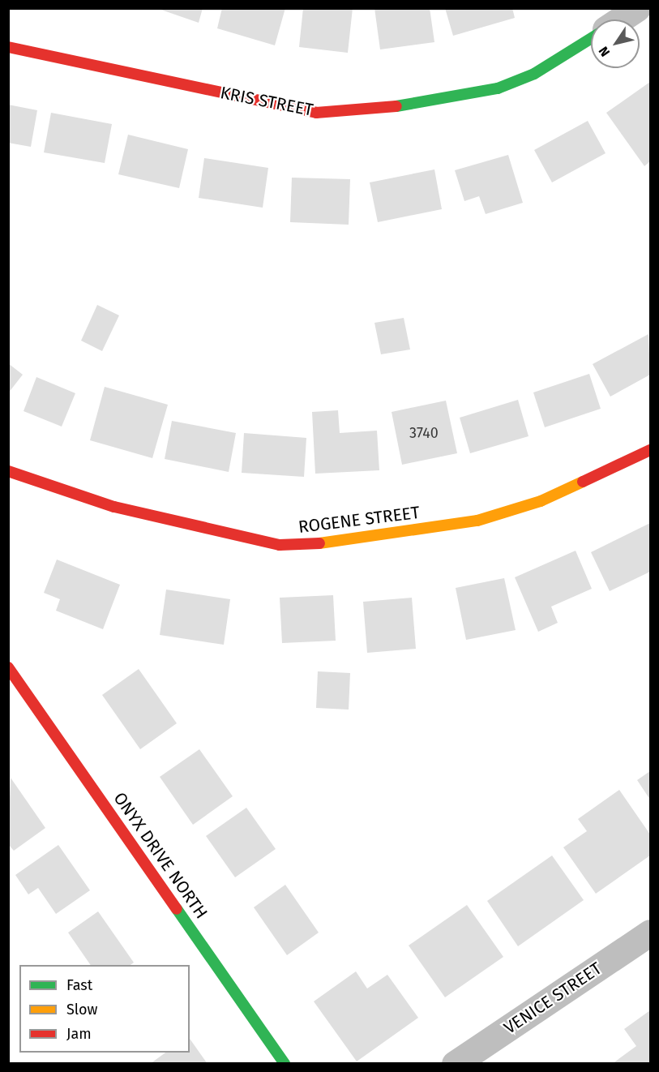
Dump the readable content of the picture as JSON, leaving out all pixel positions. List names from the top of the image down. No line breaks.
{"streets":{"street":["KRIS STREET","ROGENE STREET","ONYX DRIVE NORTH","VENICE STREET"]},"house_numbers":["3740"],"legend":["Fast","Slow","Jam"],"north":"bottom left"}
